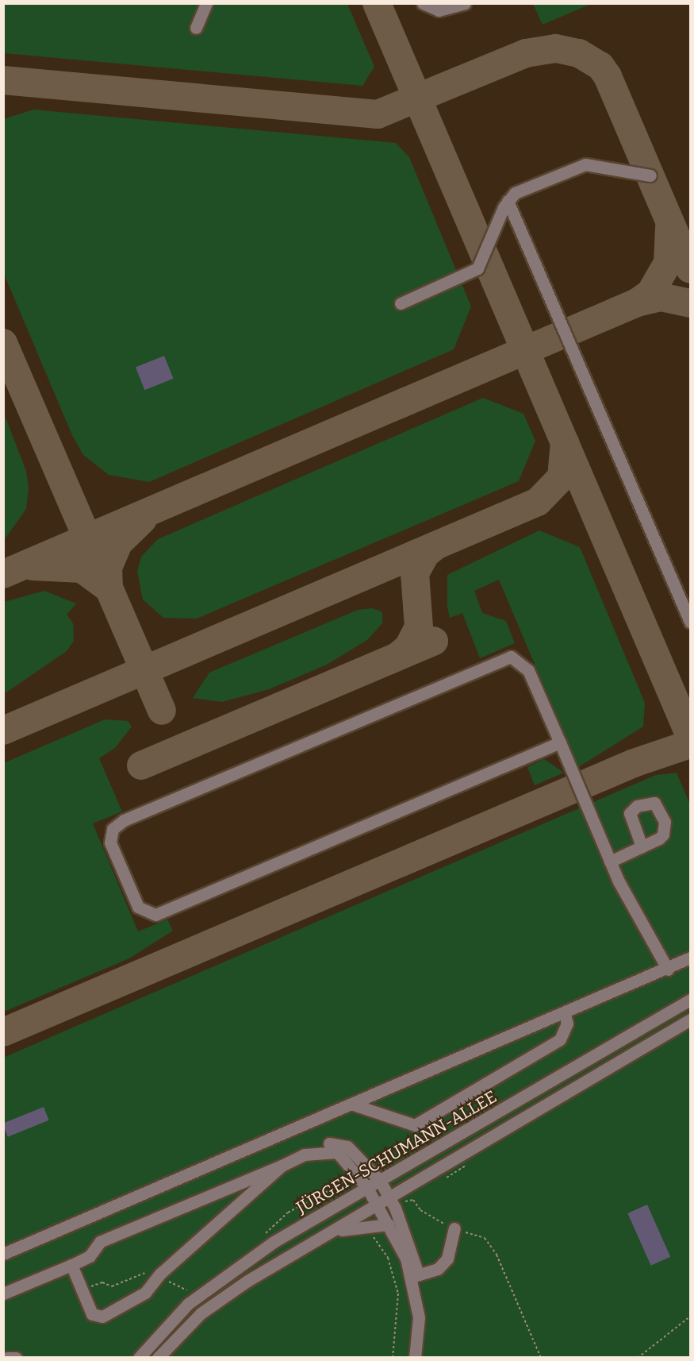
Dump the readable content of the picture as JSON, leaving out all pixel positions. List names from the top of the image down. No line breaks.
{"streets":{"street":["JÜRGEN-SCHUMANN-ALLEE"]}}
